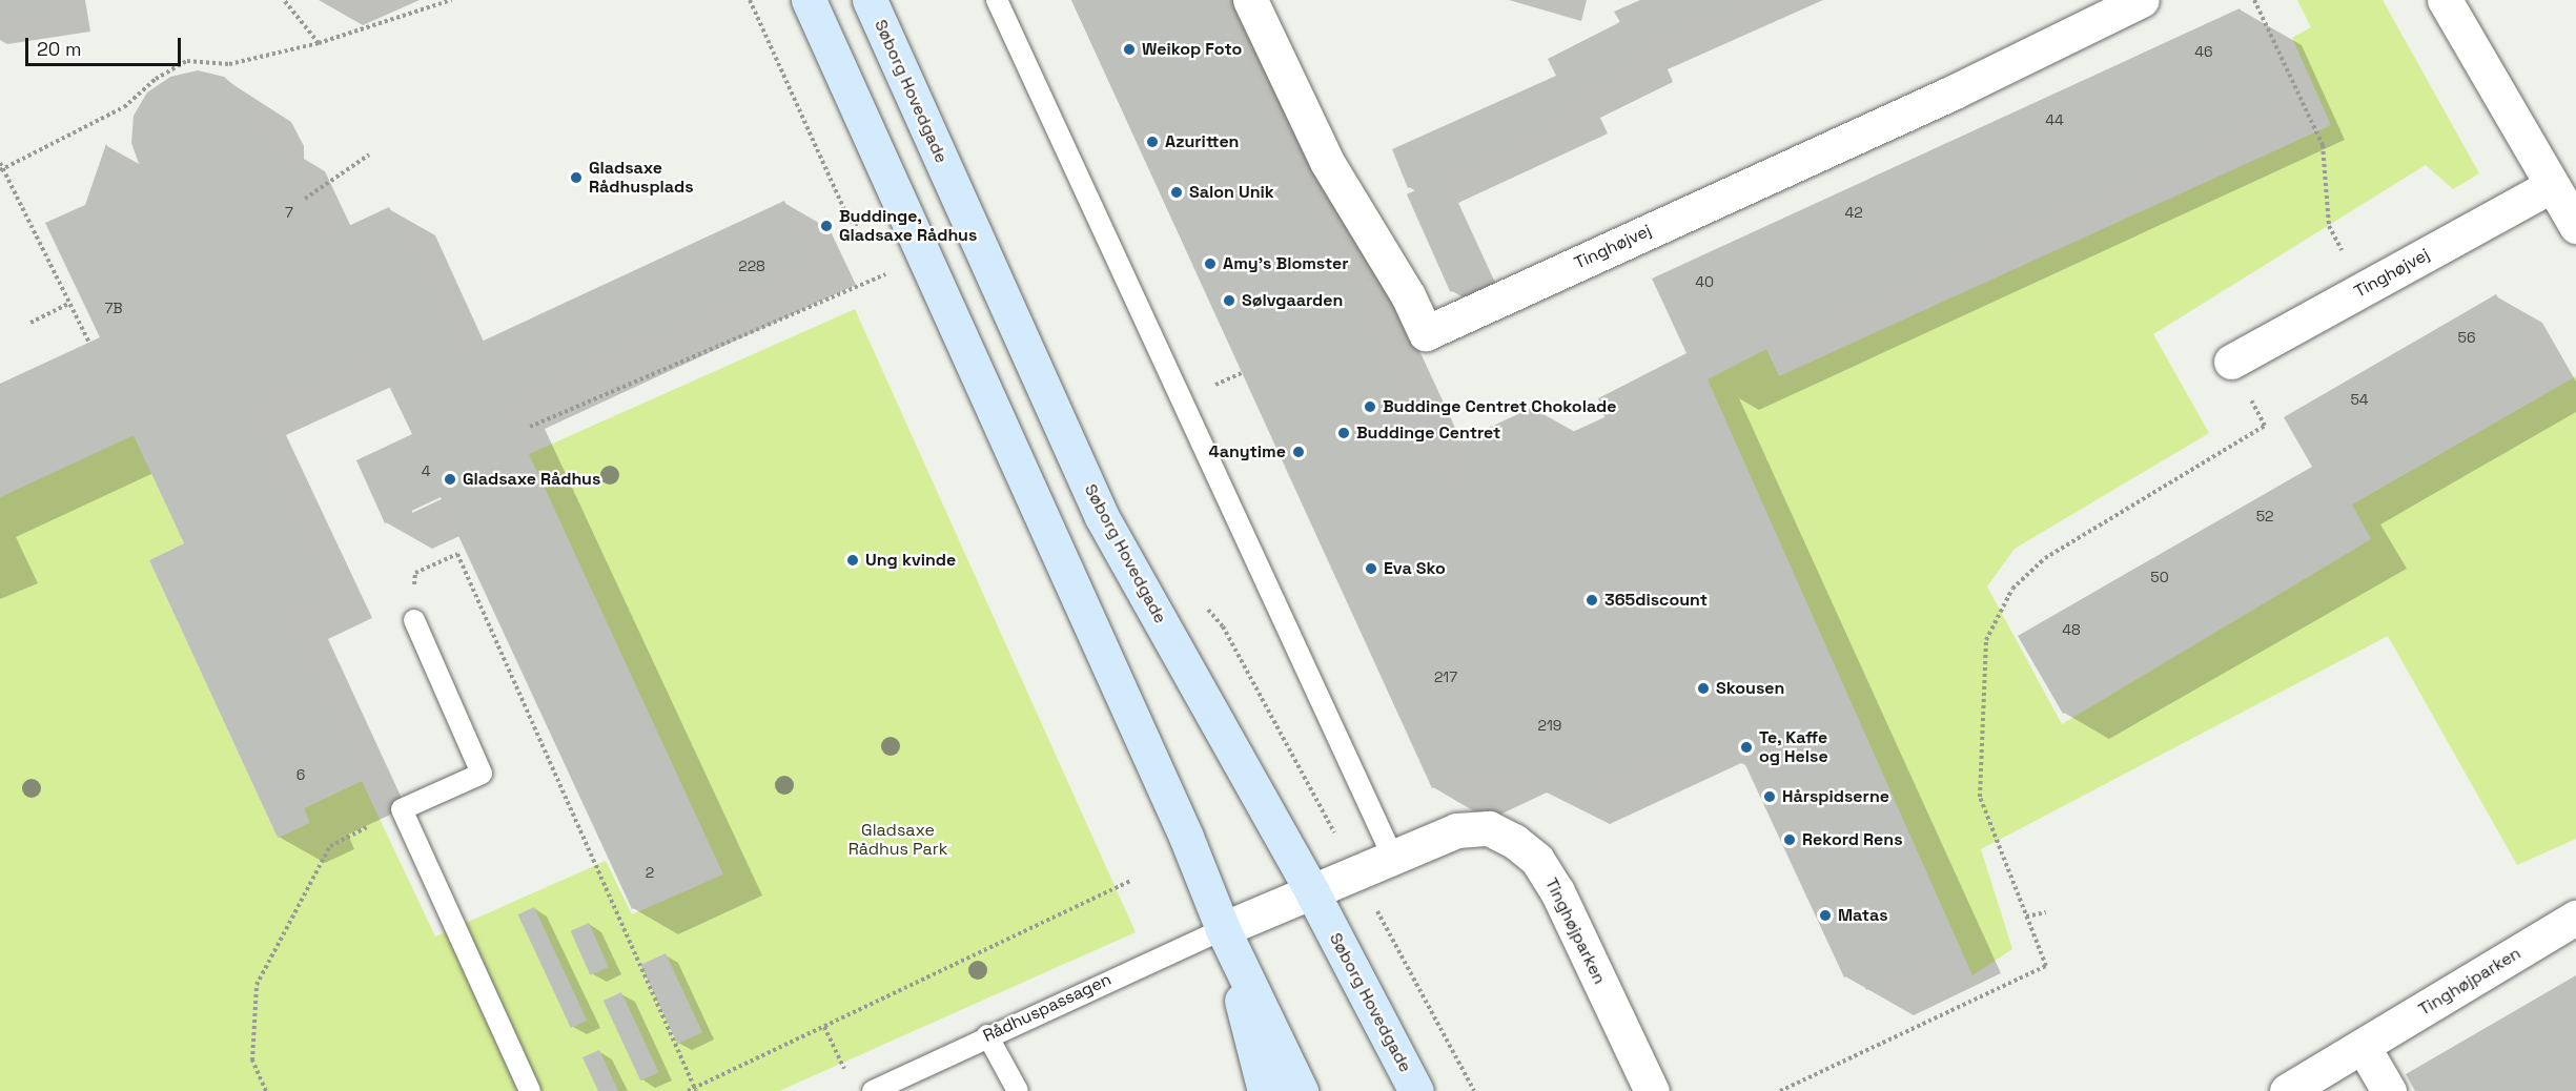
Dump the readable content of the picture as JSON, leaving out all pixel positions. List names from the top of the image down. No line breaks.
{"streets":{"street":["Søborg Hovedgade","Tinghøjvej","Tinghøjparken"],"lane":["Rådhuspassagen"]},"crossings":[["Søborg Hovedgade","Tinghøjparken"],["Tinghøjparken","Rådhuspassagen"]],"parks":["Gladsaxe Rådhus Park"],"places":["Weikop Foto","Azuritten","Gladsaxe Rådhusplads","Salon Unik","Buddinge, Gladsaxe Rådhus","Amy's Blomster","Sølvgaarden","Buddinge Centret Chokolade","Buddinge Centret","4anytime","Gladsaxe Rådhus","Ung kvinde","Eva Sko","365discount","Skousen","Te, Kaffe og Helse","Hårspidserne","Rekord Rens","Matas"],"house_numbers":["46","44","7","42","228","40","7B","56","54","4","52","50","48","217","219","6","2"],"scale_bar":"20 m"}
